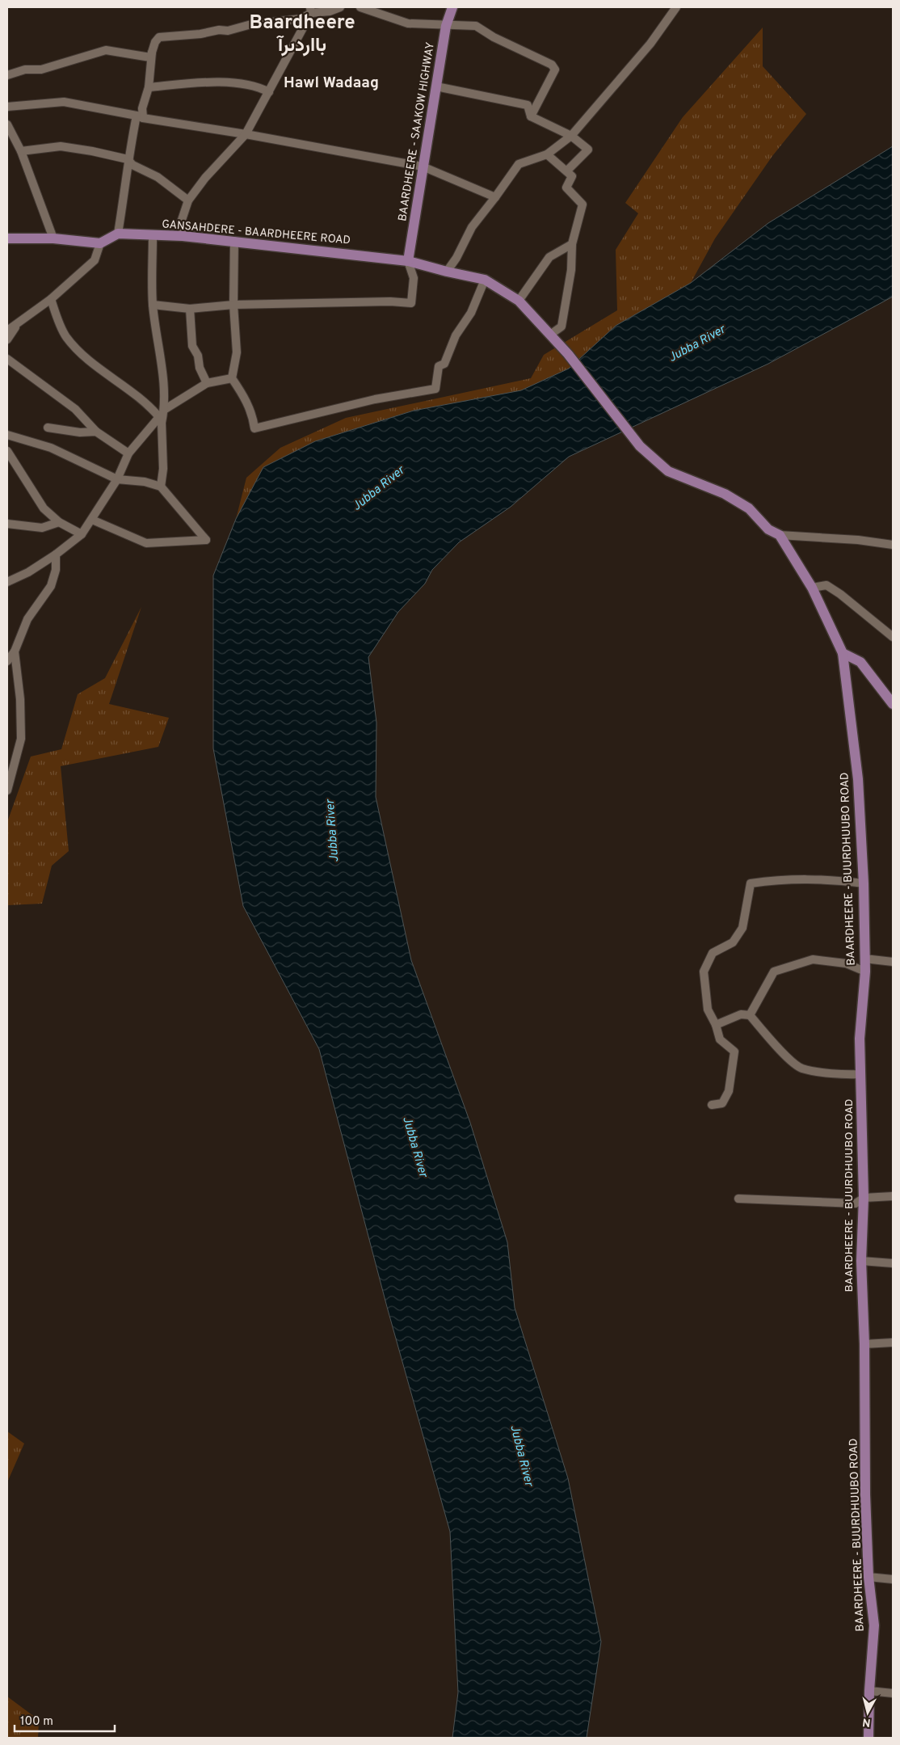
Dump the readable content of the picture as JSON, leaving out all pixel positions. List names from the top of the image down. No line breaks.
{"streets":{"main road":["BAARDHEERE - SAAKOW HIGHWAY","GANSAHDERE - BAARDHEERE ROAD","BAARDHEERE - BUURDHUUBO ROAD"]},"crossings":[["BAARDHEERE - SAAKOW HIGHWAY","GANSAHDERE - BAARDHEERE ROAD"],["GANSAHDERE - BAARDHEERE ROAD","BAARDHEERE - BUURDHUUBO ROAD"]],"districts":["Baardheere بااردىرآ","Hawl Wadaag"],"water":["Jubba River"],"scale_bar":"100 m","north":"bottom"}
